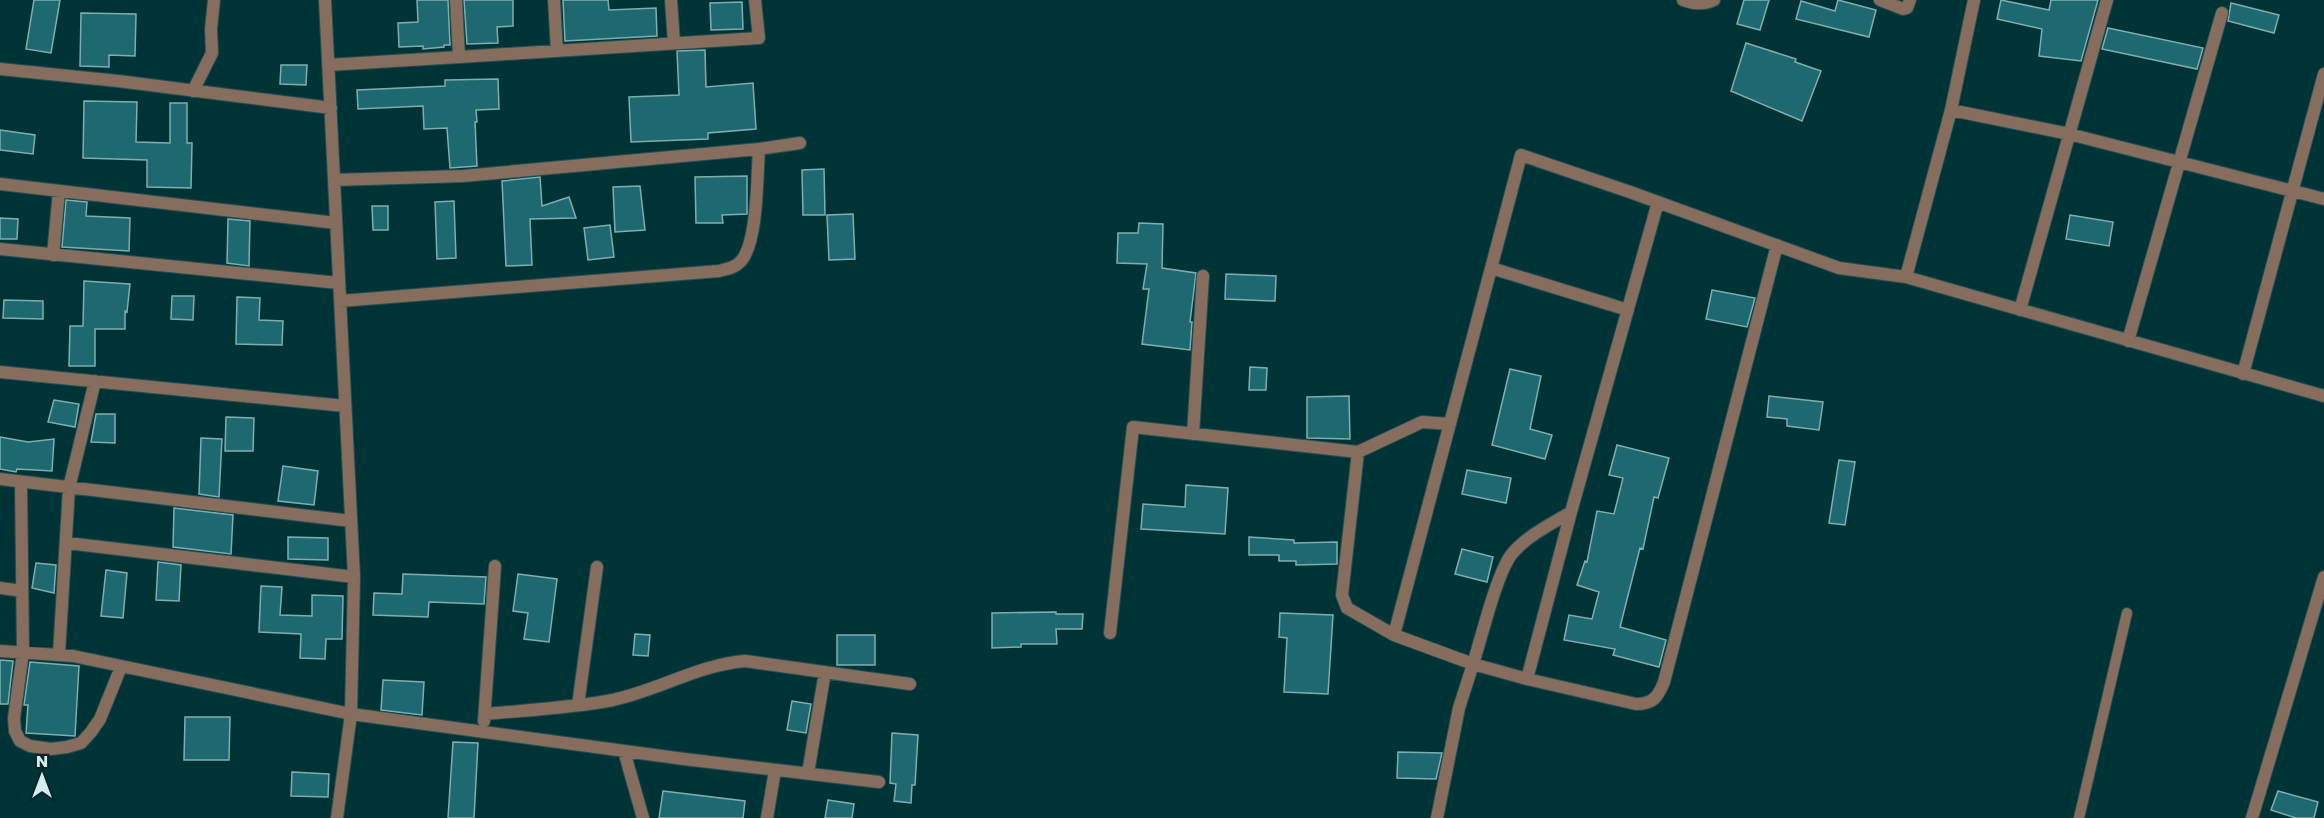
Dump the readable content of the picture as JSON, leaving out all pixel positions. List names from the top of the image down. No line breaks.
{"north":"top"}
